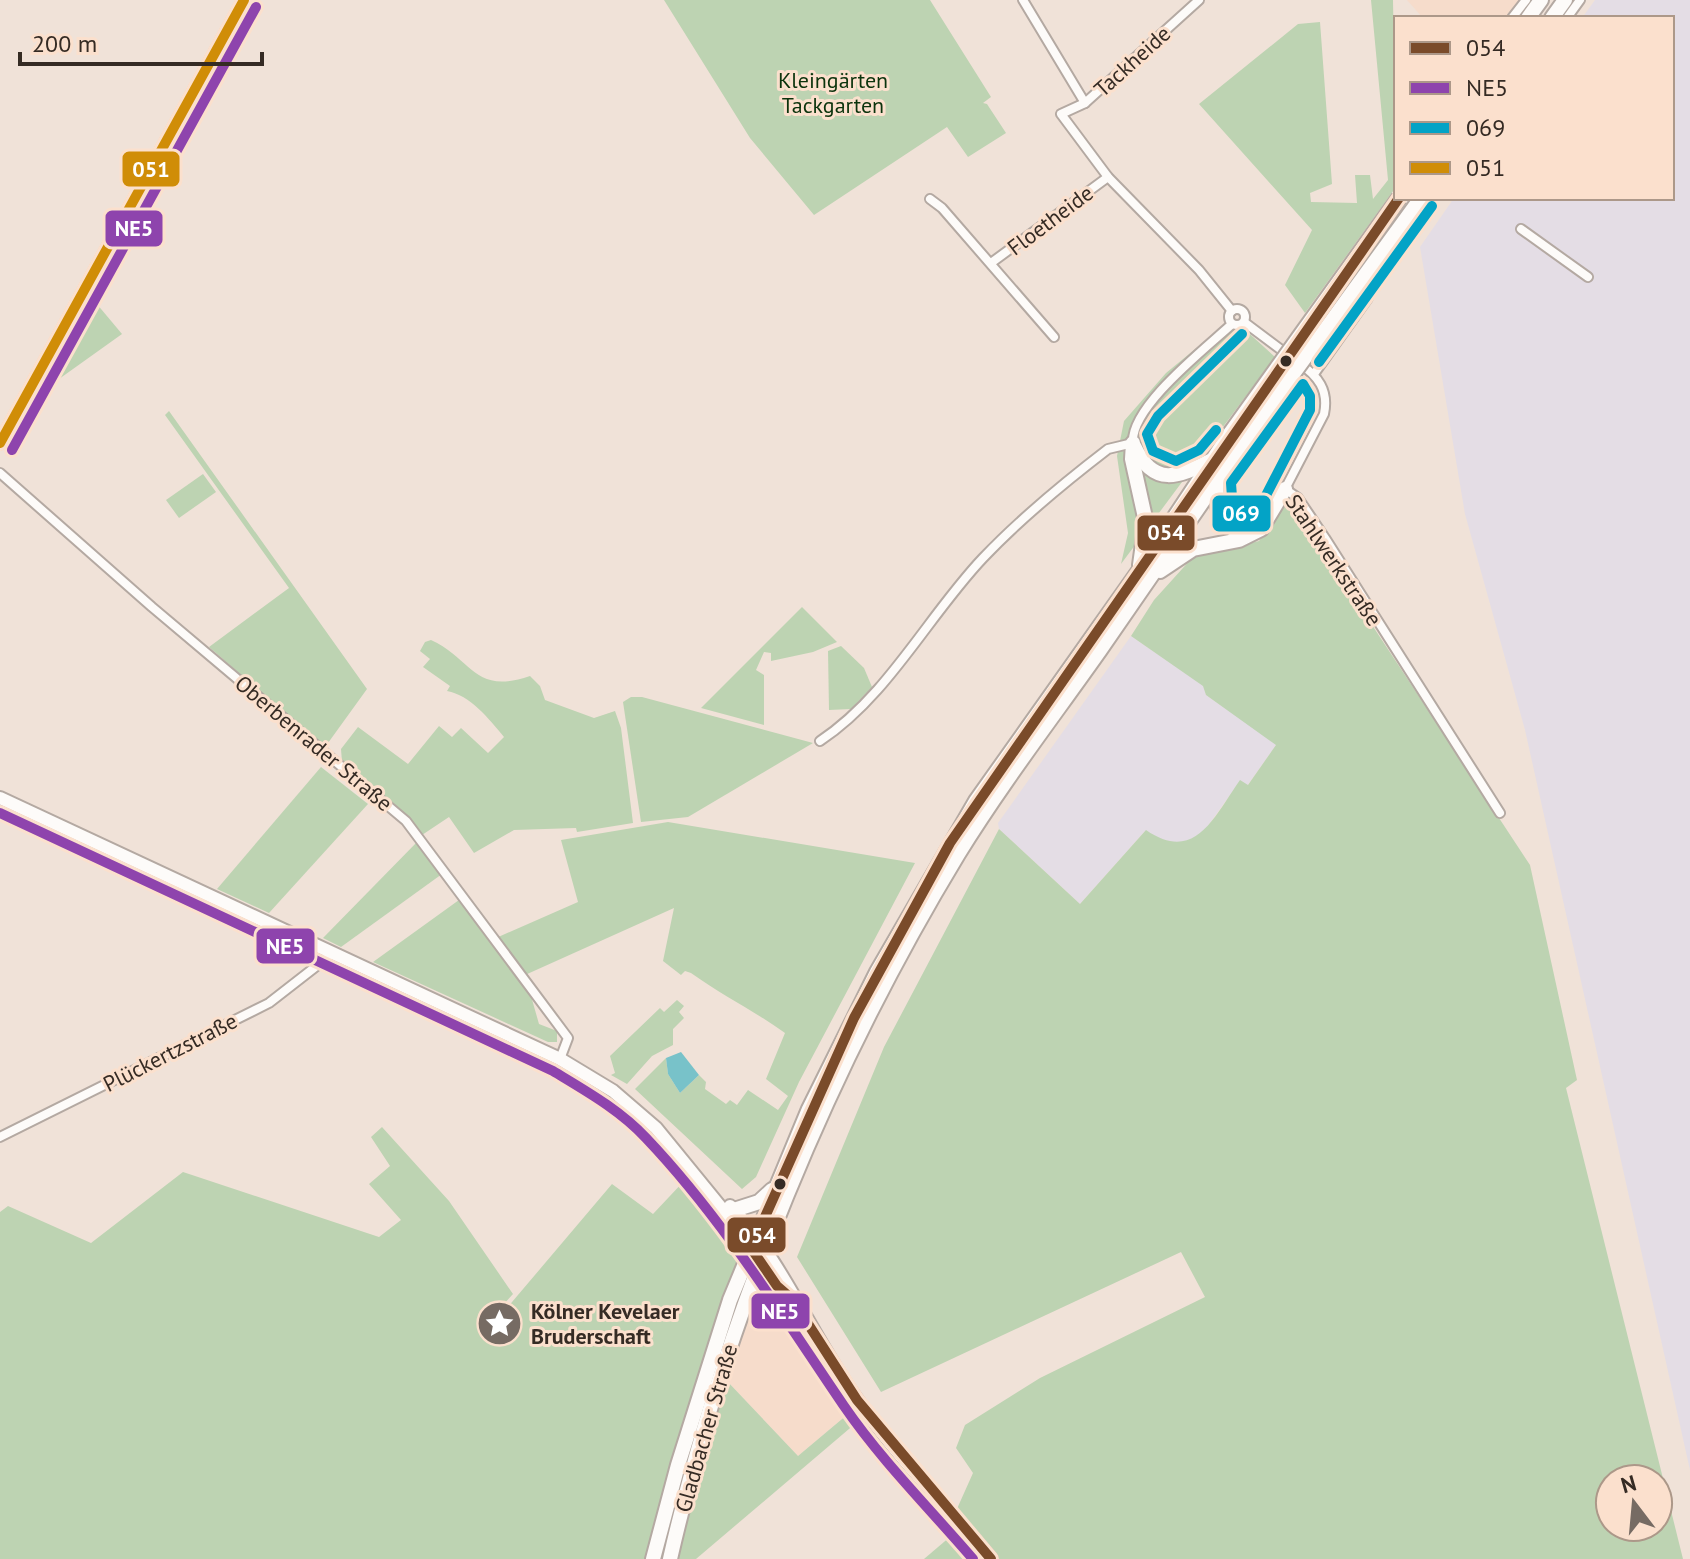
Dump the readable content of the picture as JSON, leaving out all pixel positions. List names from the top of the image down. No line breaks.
{"streets":{"main road":["Gladbacher Straße"],"street":["Tackheide","Floetheide","Stahlwerkstraße","Oberbenrader Straße","Plückertzstraße"]},"crossings":[["Tackheide","Floetheide"]],"parks":["Kleingärten Tackgarten"],"places":{"place":["Kölner Kevelaer Bruderschaft"]},"lines":["transit line 051","transit line NE5","transit line 054","transit line 069"],"legend":["054","NE5","069","051"],"scale_bar":"200 m","north":"top"}
